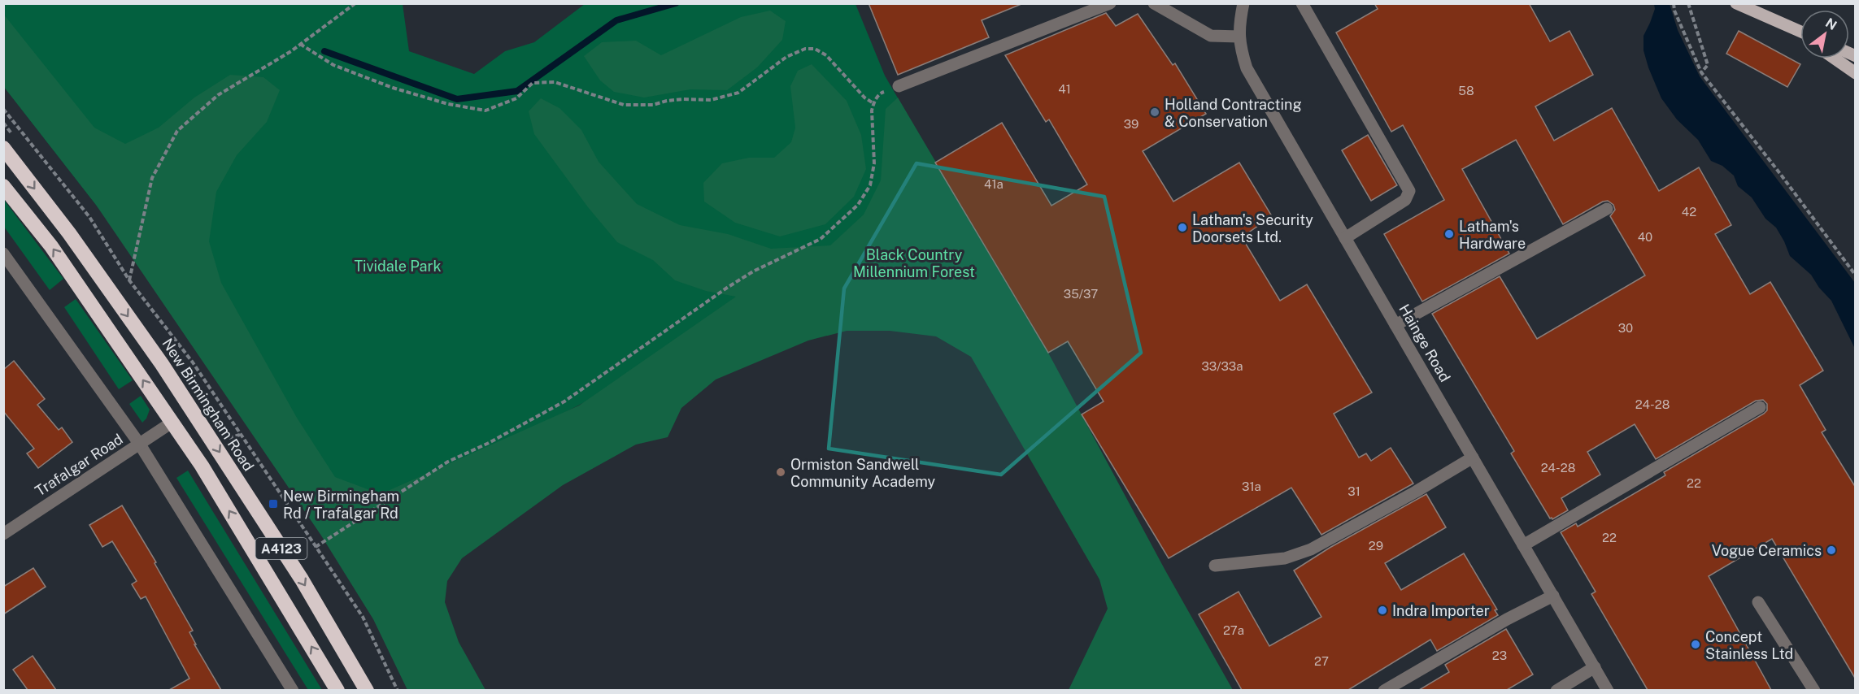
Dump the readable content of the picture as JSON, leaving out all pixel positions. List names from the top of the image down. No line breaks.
{"streets":{"highway":["New Birmingham Road","A4123"],"street":["Hainge Road","Trafalgar Road"]},"crossings":[["Trafalgar Road","A4123"]],"parks":["Black Country Millennium Forest","Tividale Park"],"places":{"other":["Holland Contracting & Conservation","Latham's Security Doorsets Ltd.","Latham's Hardware","Ormiston Sandwell Community Academy","Vogue Ceramics","Indra Importer","Concept Stainless Ltd"],"transit":["New Birmingham Rd / Trafalgar Rd"]},"house_numbers":["41","58","39","41a","42","40","35/37","30","33/33a","24-28","24-28","22","31a","31","22","29","27a","23","27"],"north":"top right"}
